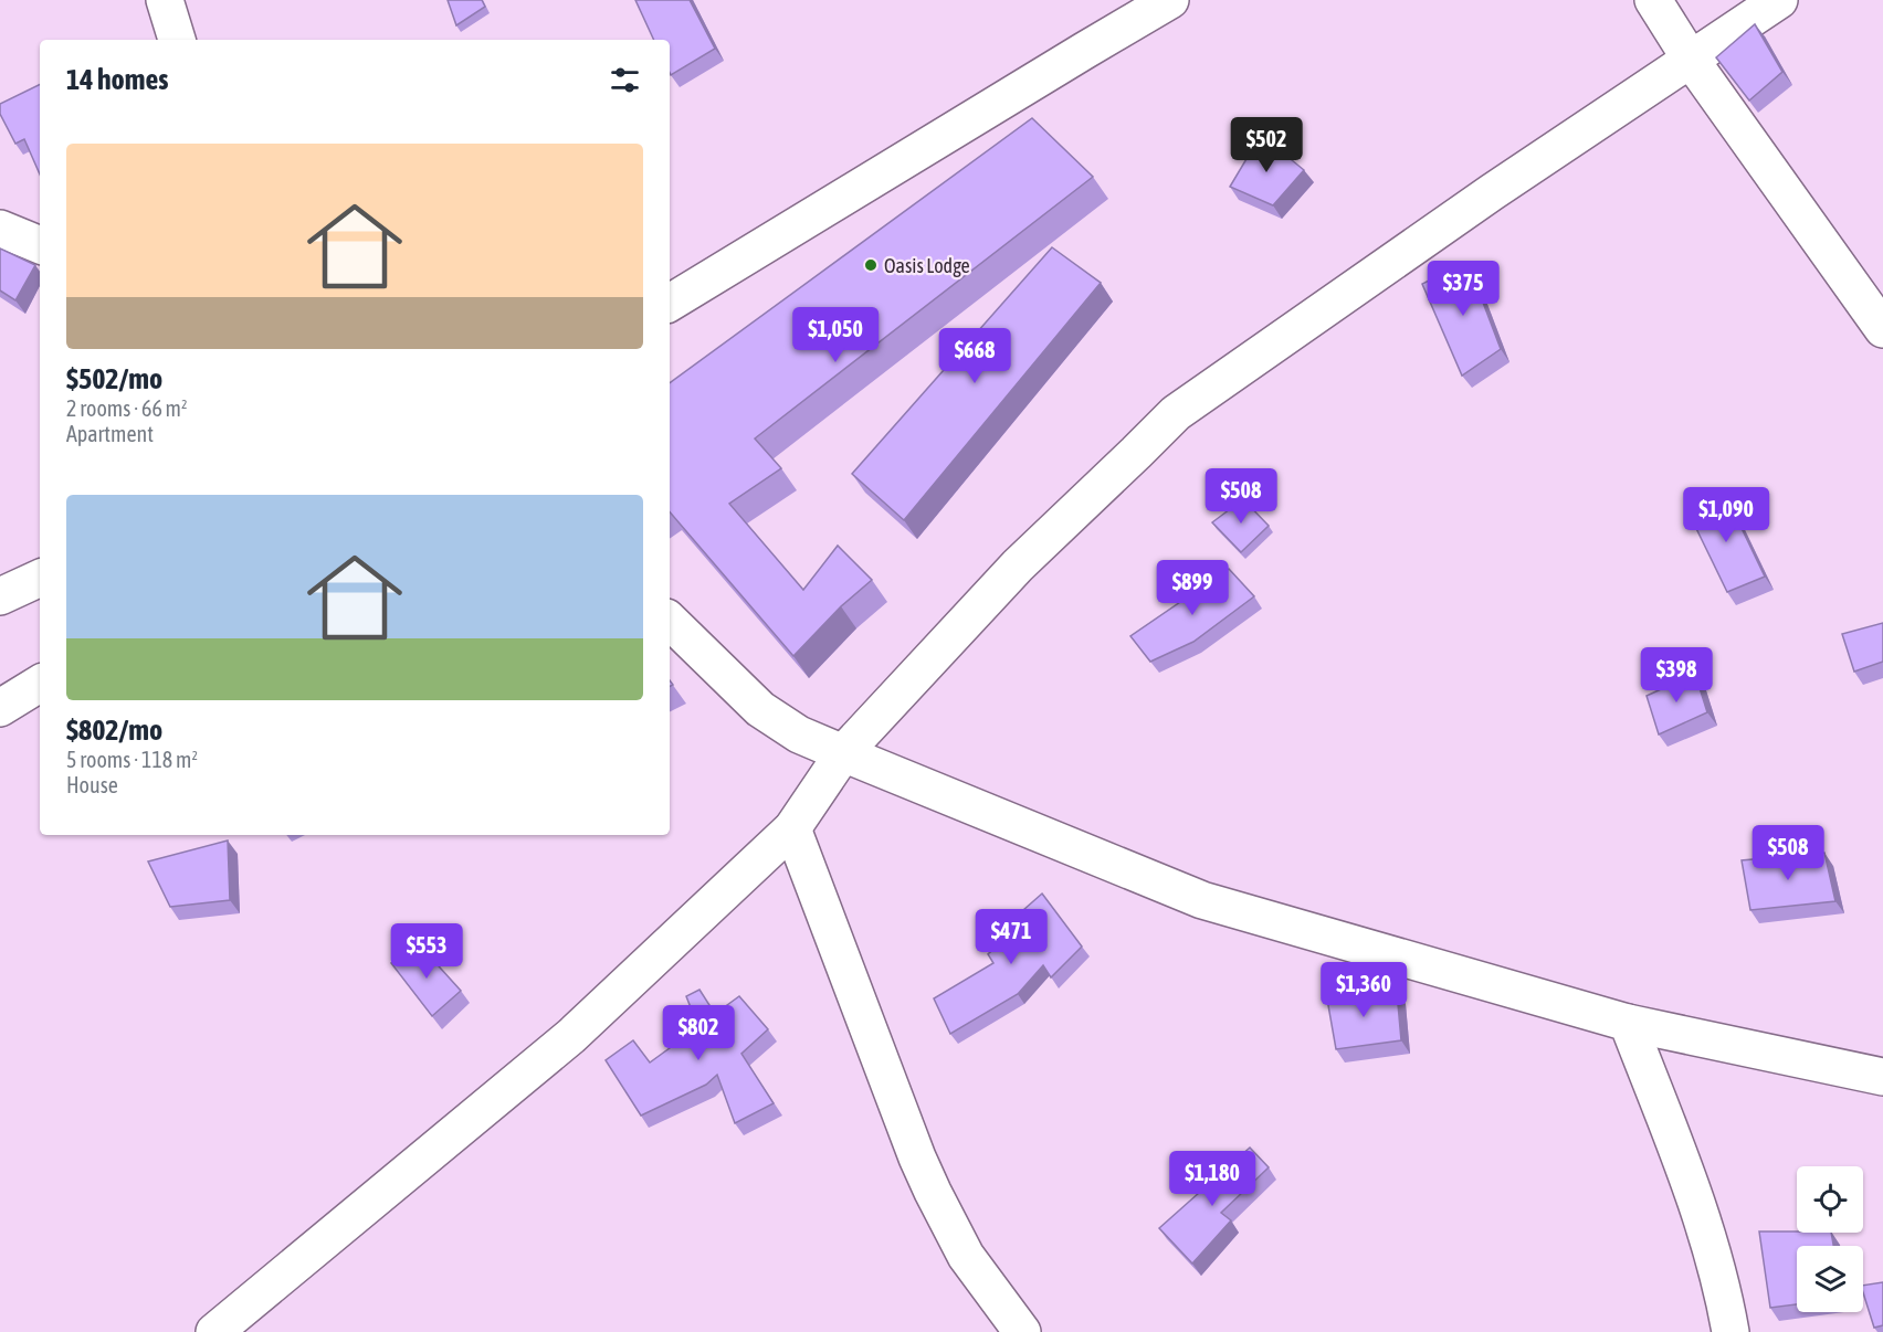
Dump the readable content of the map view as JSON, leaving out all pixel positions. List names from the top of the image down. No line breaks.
{"places":["Oasis Lodge"],"page":{"heading":"14 homes","price":["$502","$375","$1,050","$668","$508","$1,090","$899","$398","$508","$471","$553","$1,360","$802","$1,180"],"list":[{"name":"$502/mo","note":"2 rooms · 66 m² · Apartment"},{"name":"$802/mo","note":"5 rooms · 118 m² · House"}]}}
